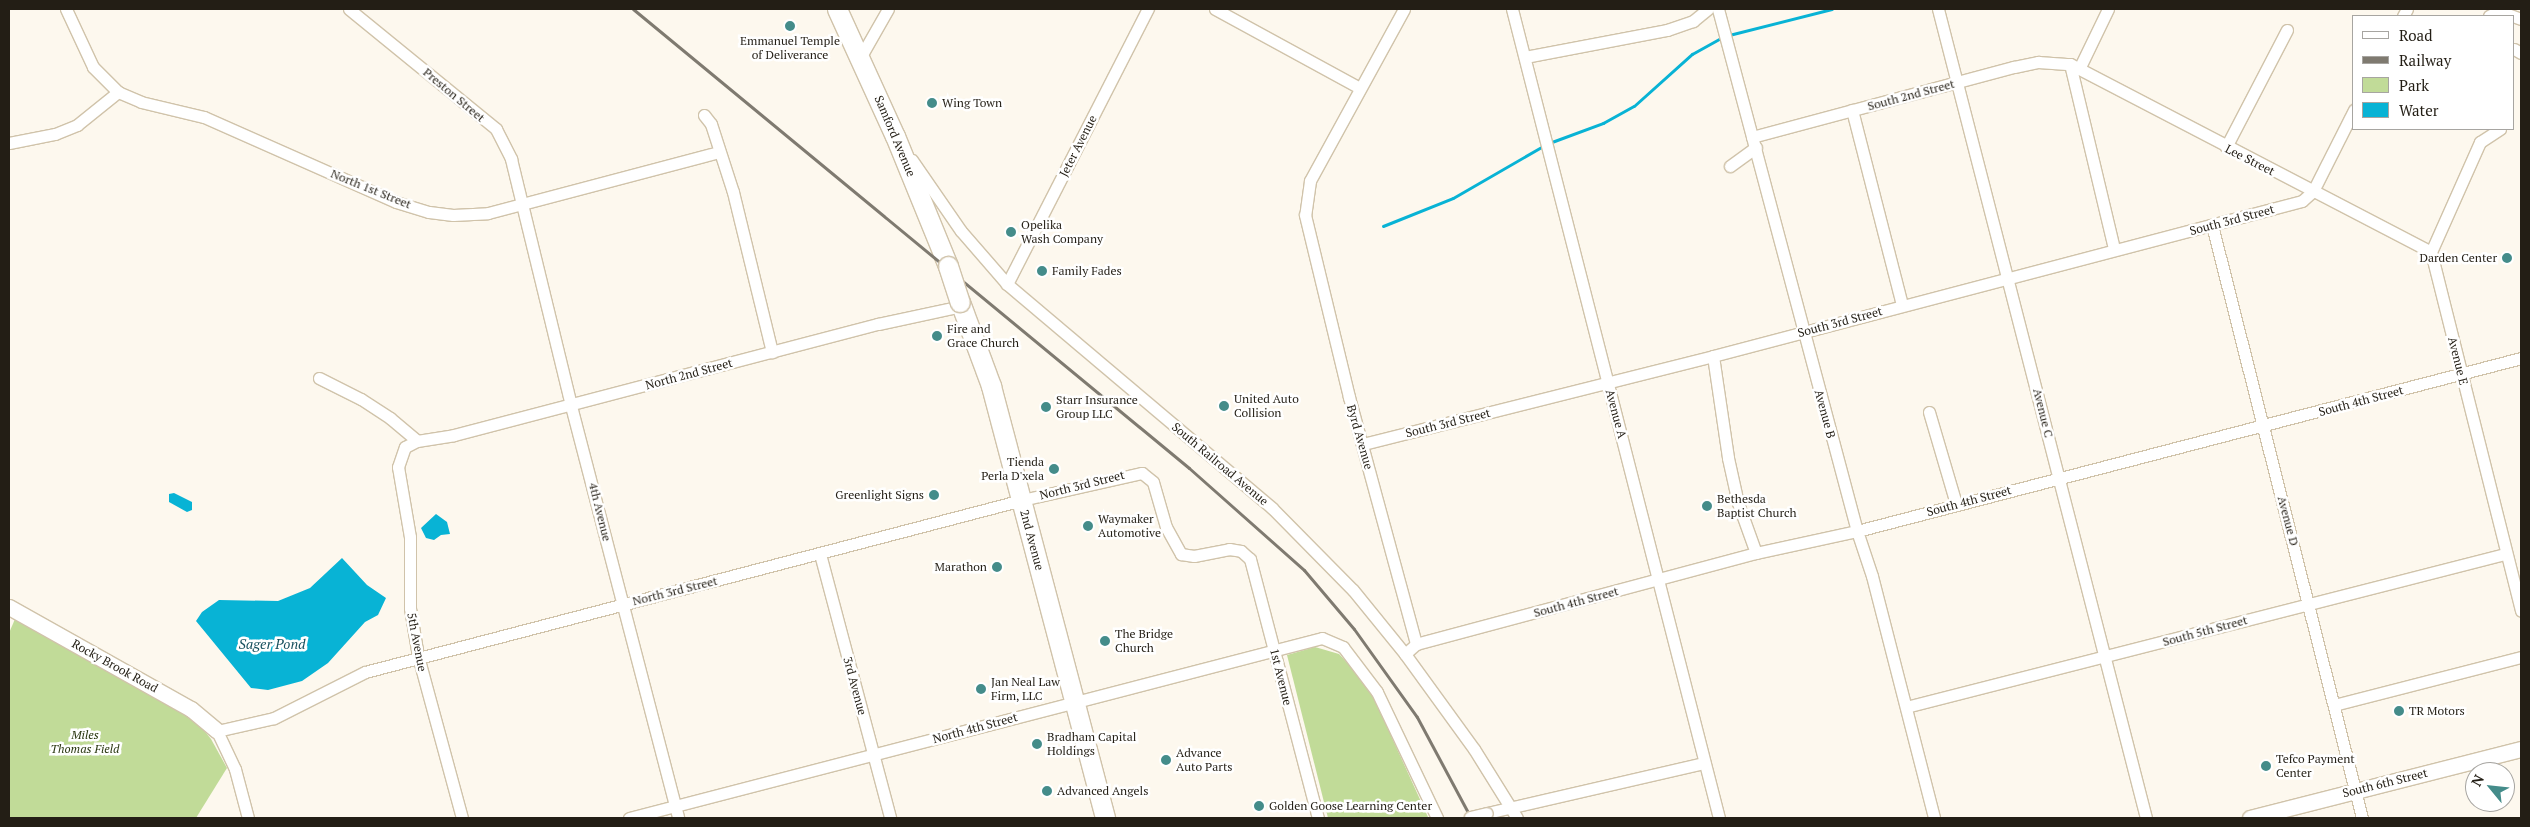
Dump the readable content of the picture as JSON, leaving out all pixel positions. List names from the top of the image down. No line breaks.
{"streets":{"main road":["Samford Avenue","2nd Avenue"],"street":["Preston Street","South 2nd Street","Jeter Avenue","Lee Street","North 1st Street","South 3rd Street","Avenue E","North 2nd Street","South 4th Street","Avenue C","Avenue A","Avenue B","Byrd Avenue","South Railroad Avenue","North 3rd Street","4th Avenue","Avenue D","South 5th Street","5th Avenue","Rocky Brook Road","1st Avenue","3rd Avenue","North 4th Street","South 6th Street"]},"crossings":[["Preston Street","North 1st Street"],["Preston Street","4th Avenue"],["South 2nd Street","Lee Street"],["South 2nd Street","Avenue C"],["South 2nd Street","Avenue B"],["Samford Avenue","South Railroad Avenue"],["Samford Avenue","2nd Avenue"],["Jeter Avenue","South Railroad Avenue"],["Lee Street","South 3rd Street"],["Lee Street","Avenue E"],["North 1st Street","4th Avenue"],["South 3rd Street","Avenue C"],["South 3rd Street","Avenue A"],["South 3rd Street","Avenue B"],["South 3rd Street","Byrd Avenue"],["South 3rd Street","Avenue D"],["Avenue E","South 4th Street"],["Avenue E","South 5th Street"],["North 2nd Street","4th Avenue"],["North 2nd Street","2nd Avenue"],["North 2nd Street","5th Avenue"],["South 4th Street","Avenue C"],["South 4th Street","Avenue A"],["South 4th Street","Avenue B"],["South 4th Street","Byrd Avenue"],["South 4th Street","Avenue D"],["Avenue C","South 5th Street"],["Avenue B","South 5th Street"],["North 3rd Street","4th Avenue"],["North 3rd Street","2nd Avenue"],["North 3rd Street","5th Avenue"],["North 3rd Street","Rocky Brook Road"],["North 3rd Street","1st Avenue"],["North 3rd Street","3rd Avenue"],["4th Avenue","North 4th Street"],["Avenue D","South 5th Street"],["Avenue D","South 6th Street"],["2nd Avenue","North 4th Street"],["1st Avenue","North 4th Street"],["3rd Avenue","North 4th Street"]],"water":["Sager Pond"],"parks":["Miles Thomas Field"],"places":["Emmanuel Temple of Deliverance","Wing Town","Opelika Wash Company","Darden Center","Family Fades","Fire and Grace Church","United Auto Collision","Starr Insurance Group LLC","Tienda Perla D'xela","Greenlight Signs","Bethesda Baptist Church","Waymaker Automotive","Marathon","The Bridge Church","Jan Neal Law Firm, LLC","TR Motors","Bradham Capital Holdings","Advance Auto Parts","Tefco Payment Center","Advanced Angels","Golden Goose Learning Center"],"legend":["Road","Railway","Park","Water"],"north":"top left"}
